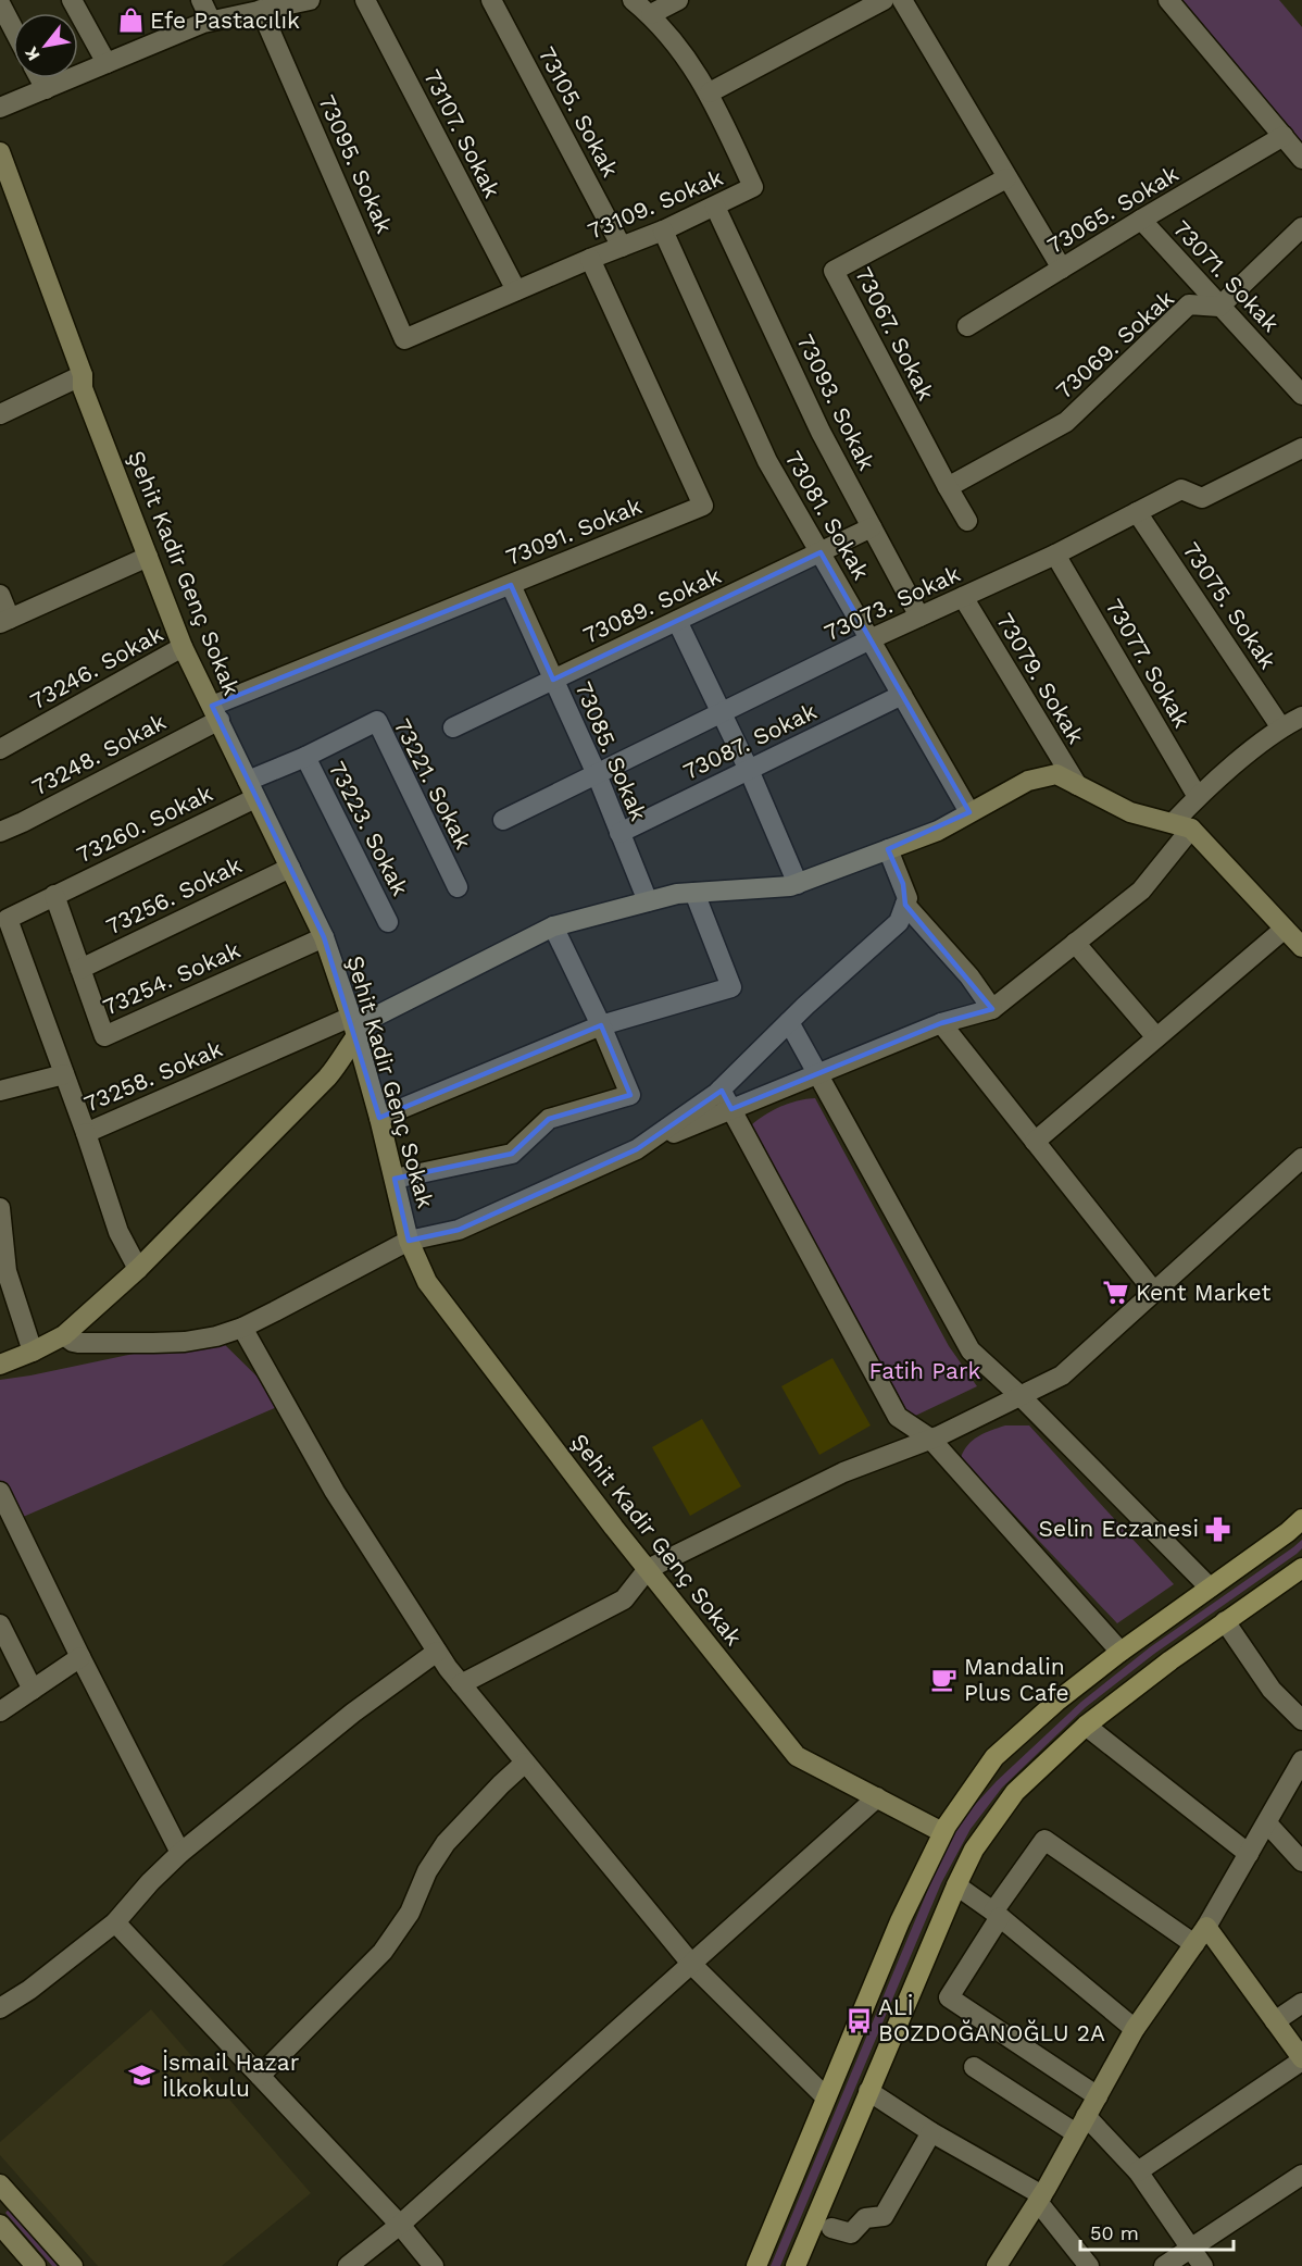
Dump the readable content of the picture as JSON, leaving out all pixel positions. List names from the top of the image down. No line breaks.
{"streets":{"street":["73105. Sokak","73107. Sokak","73095. Sokak","73109. Sokak","73065. Sokak","73071. Sokak","73067. Sokak","73069. Sokak","73093. Sokak","73081. Sokak","73091. Sokak","Şehit Kadir Genç Sokak","73073. Sokak","73089. Sokak","73075. Sokak","73077. Sokak","73246. Sokak","73079. Sokak","73087. Sokak","73085. Sokak","73248. Sokak","73221. Sokak","73260. Sokak","73223. Sokak","73256. Sokak","73254. Sokak","73258. Sokak"]},"crossings":[["73105. Sokak","73109. Sokak"],["73107. Sokak","73109. Sokak"],["73095. Sokak","73109. Sokak"],["73109. Sokak","73093. Sokak"],["73109. Sokak","73081. Sokak"],["73109. Sokak","73091. Sokak"],["73065. Sokak","73071. Sokak"],["73071. Sokak","73069. Sokak"],["73067. Sokak","73069. Sokak"],["73093. Sokak","73073. Sokak"],["73093. Sokak","73089. Sokak"],["73081. Sokak","73073. Sokak"],["73081. Sokak","73089. Sokak"],["73081. Sokak","73087. Sokak"],["73091. Sokak","Şehit Kadir Genç Sokak"],["73091. Sokak","73085. Sokak"],["73091. Sokak","73248. Sokak"],["Şehit Kadir Genç Sokak","73246. Sokak"],["Şehit Kadir Genç Sokak","73248. Sokak"],["Şehit Kadir Genç Sokak","73221. Sokak"],["Şehit Kadir Genç Sokak","73260. Sokak"],["Şehit Kadir Genç Sokak","73256. Sokak"],["Şehit Kadir Genç Sokak","73254. Sokak"],["Şehit Kadir Genç Sokak","73258. Sokak"],["73073. Sokak","73075. Sokak"],["73073. Sokak","73077. Sokak"],["73073. Sokak","73079. Sokak"],["73073. Sokak","73085. Sokak"],["73089. Sokak","73085. Sokak"],["73087. Sokak","73085. Sokak"],["73221. Sokak","73260. Sokak"],["73221. Sokak","73223. Sokak"],["73260. Sokak","73254. Sokak"],["73260. Sokak","73258. Sokak"],["73256. Sokak","73254. Sokak"],["73254. Sokak","73258. Sokak"]],"parks":["Fatih Park"],"places":{"shop":["Efe Pastacılık"],"supermarket":["Kent Market"],"pharmacy":["Selin Eczanesi"],"cafe":["Mandalin Plus Cafe"],"bus stop":["ALİ BOZDOĞANOĞLU 2A"],"school or university":["İsmail Hazar İlkokulu"]},"scale_bar":"50 m","north":"bottom left"}
